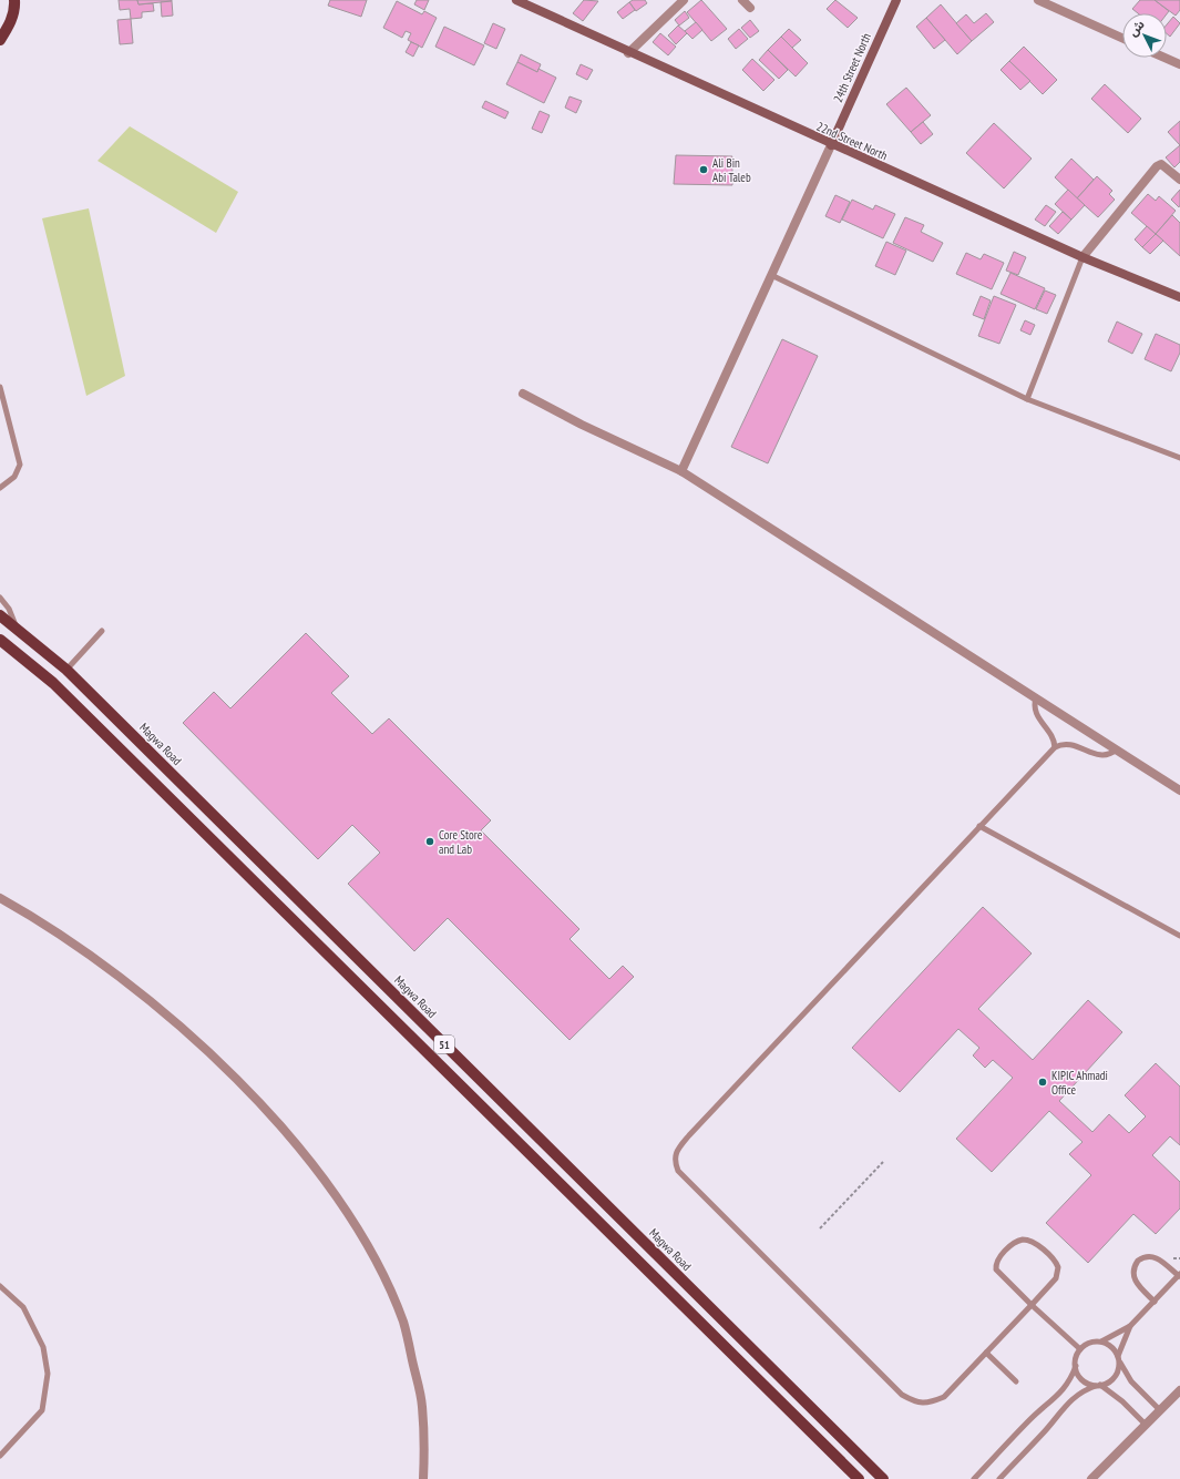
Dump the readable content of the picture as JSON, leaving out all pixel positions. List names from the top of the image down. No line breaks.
{"streets":{"main road":["Magwa Road","51"],"street":["24th Street North","22nd Street North"]},"crossings":[["24th Street North","22nd Street North"]],"places":["Ali Bin Abi Taleb","Core Store and Lab","KIPIC Ahmadi Office"],"north":"top left"}
